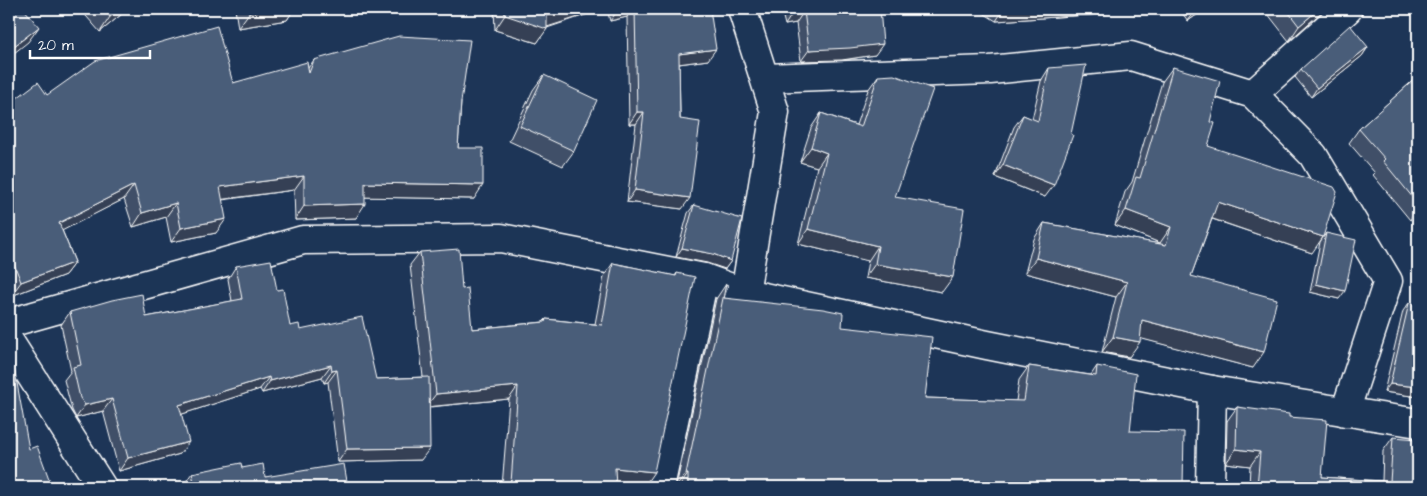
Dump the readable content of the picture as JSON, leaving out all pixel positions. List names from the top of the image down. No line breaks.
{"scale_bar":"20 m"}
